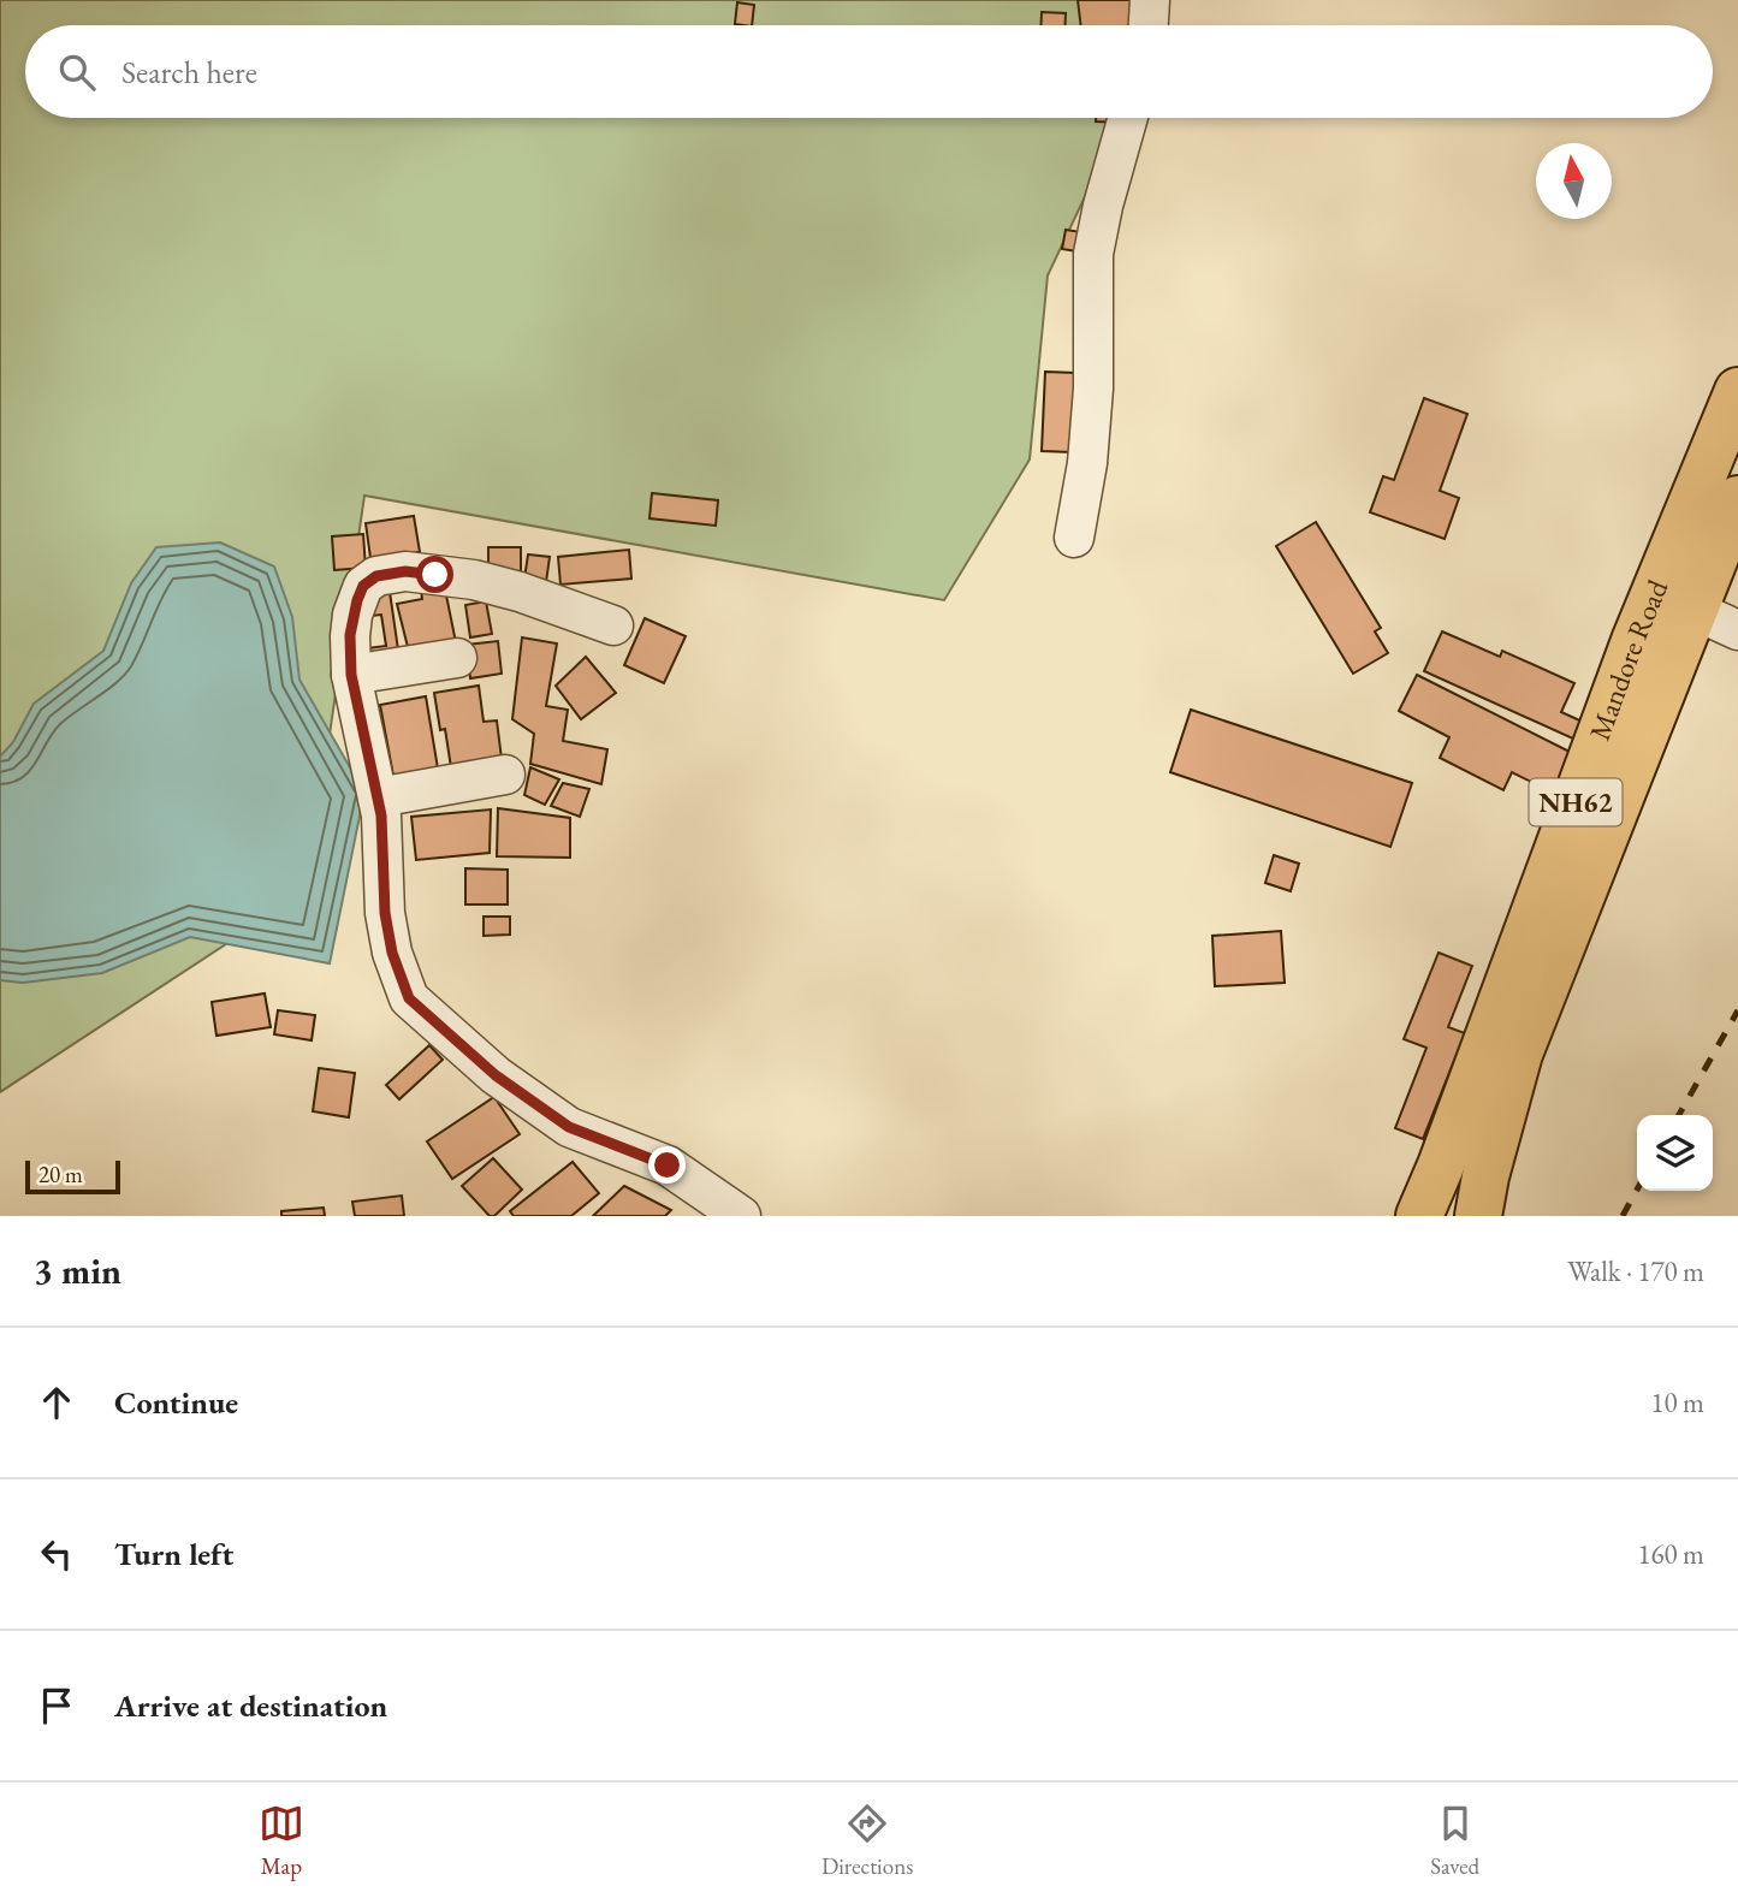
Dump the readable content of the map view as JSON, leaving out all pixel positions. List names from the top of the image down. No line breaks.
{"streets":{"highway":["Mandore Road","NH62"]},"scale_bar":"20 m","north":"top","page":{"search":"Search here","scale":"20 m","heading":["3 min","Walk · 170 m"],"list":[["Continue","10 m"],["Turn left","160 m"],"Arrive at destination"],"nav":["Map","Directions","Saved"]}}
